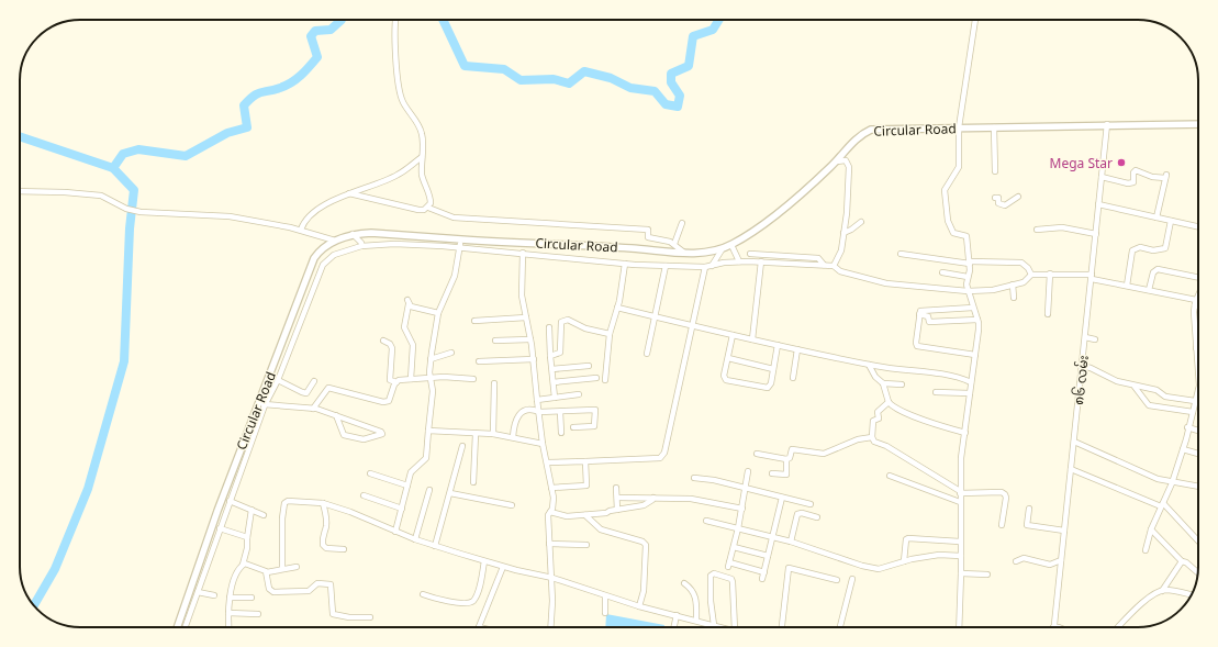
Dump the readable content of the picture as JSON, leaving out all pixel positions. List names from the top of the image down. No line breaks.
{"streets":{"main road":["Circular Road"],"street":["၈၆ လမ်း"]},"crossings":[["Circular Road","၈၆ လမ်း"]],"places":["Mega Star"]}
